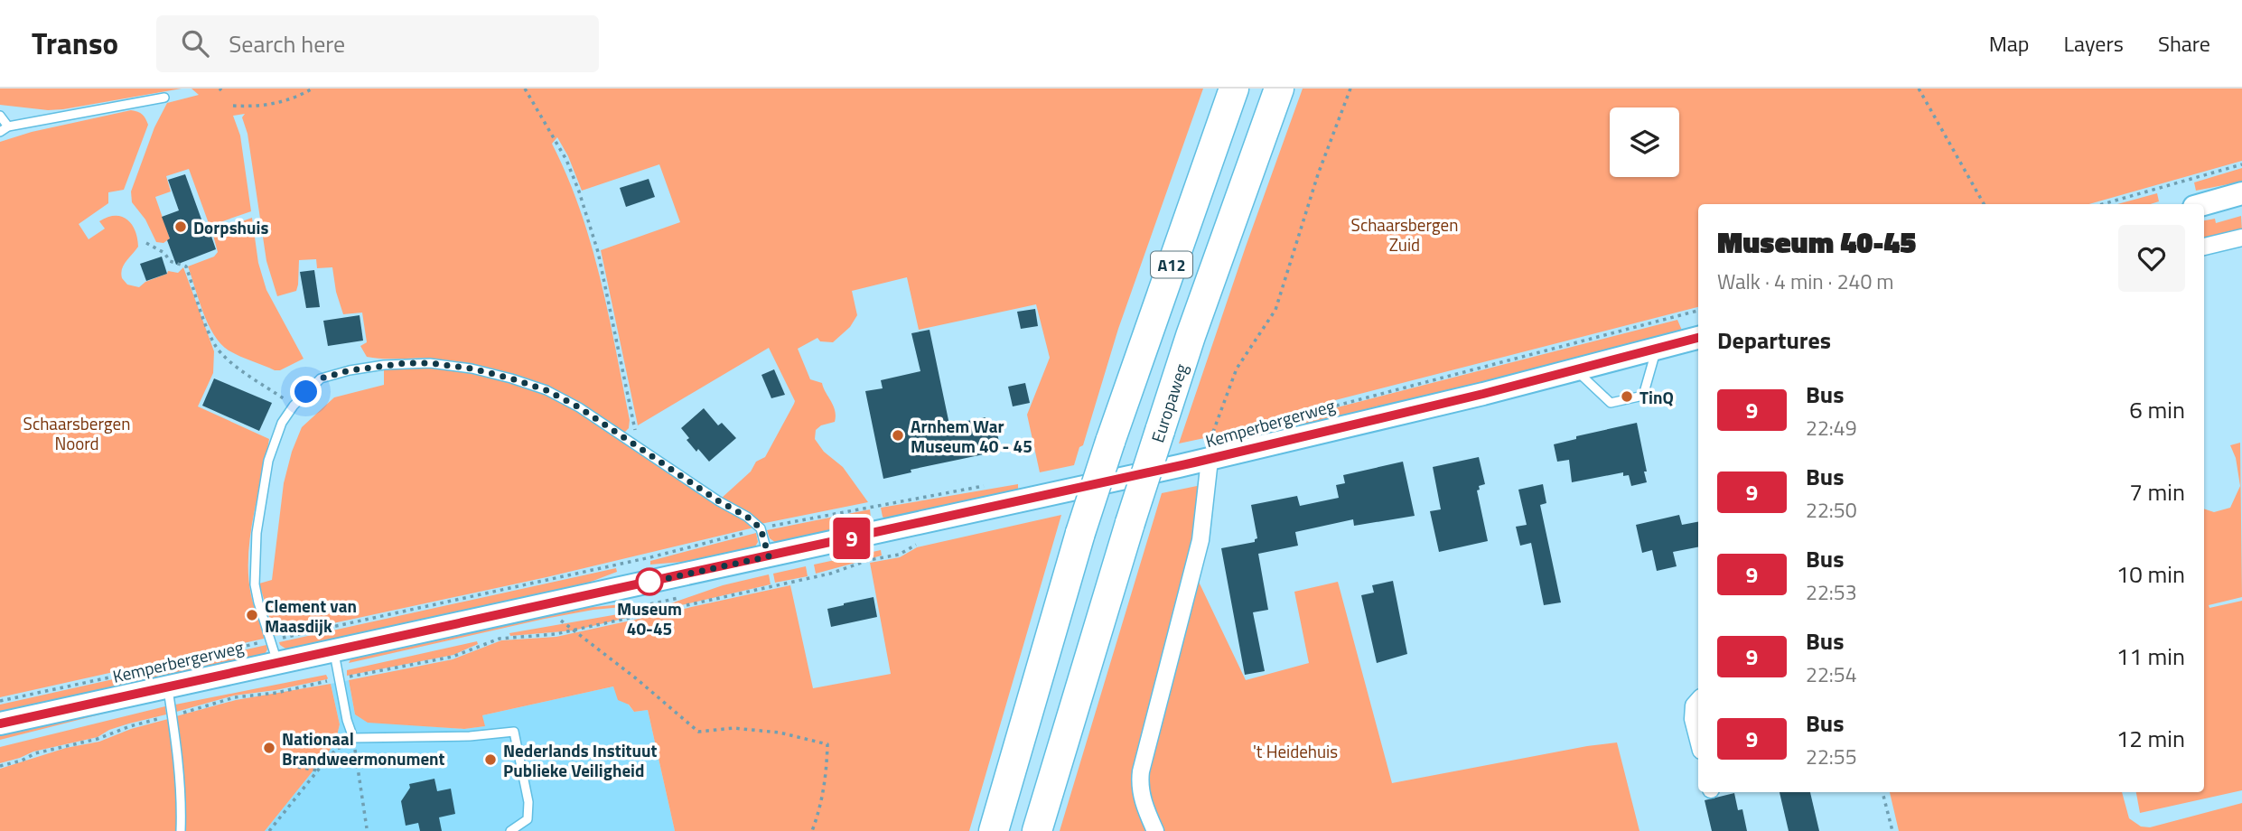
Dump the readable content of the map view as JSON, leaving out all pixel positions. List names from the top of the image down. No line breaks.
{"streets":{"highway":["A12","Europaweg"],"main road":["Kemperbergerweg"]},"parks":["Schaarsbergen Zuid","Schaarsbergen Noord","'t Heidehuis"],"places":["Dorpshuis","TinQ","Arnhem War Museum 40 - 45","Museum 40-45","Clement van Maasdijk","Nationaal Brandweermonument","Nederlands Instituut Publieke Veiligheid"],"lines":["bus line 9"],"page":{"header":"Transo","search":"Search here","nav":["Map","Layers","Share"],"on_map":"9","heading":[["Museum 40-45","Walk · 4 min · 240 m"],"Departures"],"list":[{"mark":"9","name":"Bus","note":"22:49","value":"6 min"},{"mark":"9","name":"Bus","note":"22:50","value":"7 min"},{"mark":"9","name":"Bus","note":"22:53","value":"10 min"},{"mark":"9","name":"Bus","note":"22:54","value":"11 min"},{"mark":"9","name":"Bus","note":"22:55","value":"12 min"}]}}
